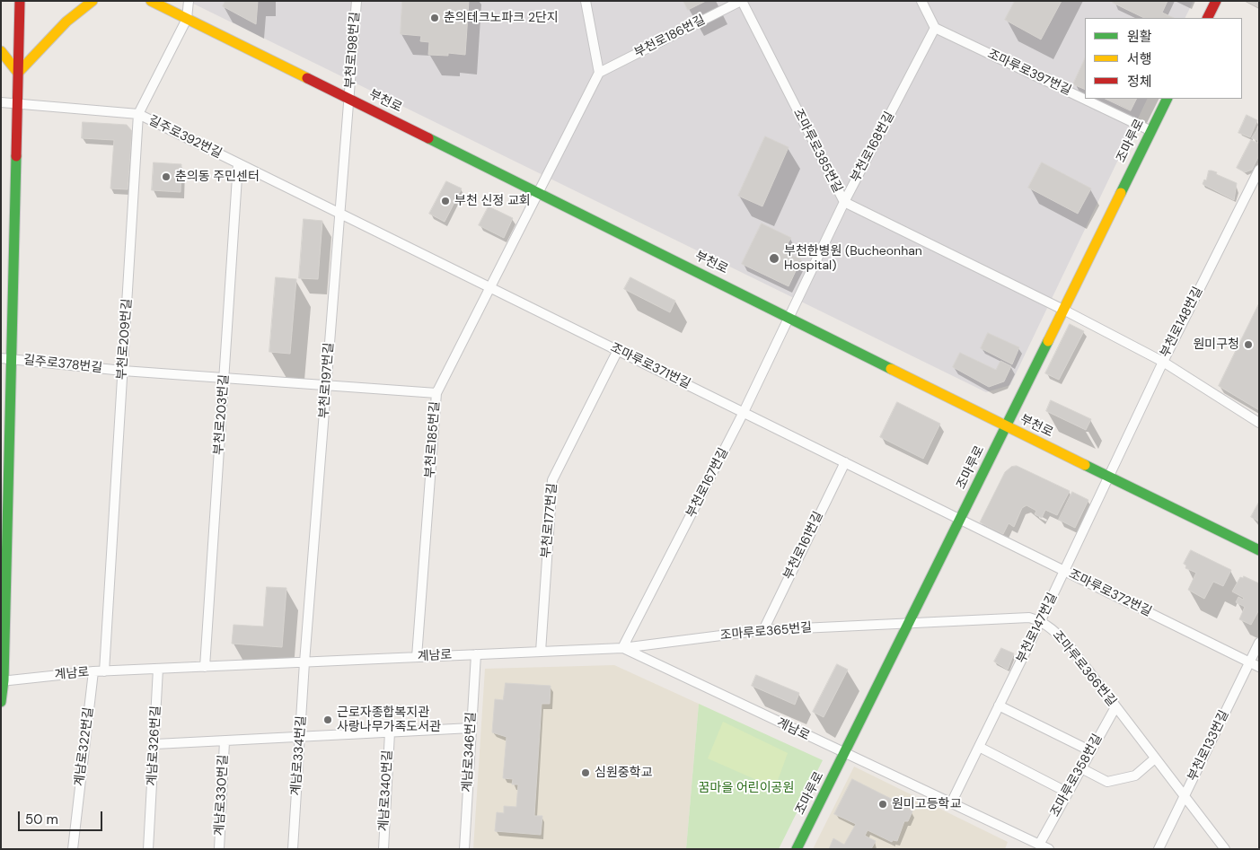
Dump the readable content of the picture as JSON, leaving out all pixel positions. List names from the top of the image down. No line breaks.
{"streets":{"street":["부천로186번길","부천로198번길","조마루로397번길","부천로","길주로392번길","조마루로","부천로168번길","조마루로385번길","부천로148번길","부천로209번길","길주로378번길","조마루로371번길","부천로197번길","부천로203번길","부천로185번길","부천로167번길","부천로177번길","부천로161번길","조마루로372번길","부천로147번길","조마루로365번길","계남로","조마루로366번길","계남로326번길","부천로133번길","계남로322번길","계남로346번길","계남로334번길","조마루로358번길","계남로340번길","계남로330번길"]},"crossings":[["부천로186번길","조마루로385번길"],["부천로198번길","부천로"],["부천로198번길","부천로197번길"],["조마루로397번길","조마루로"],["조마루로397번길","부천로168번길"],["부천로","조마루로"],["부천로","부천로168번길"],["부천로","부천로148번길"],["부천로","부천로209번길"],["부천로","부천로197번길"],["부천로","부천로185번길"],["부천로","부천로167번길"],["부천로","부천로147번길"],["길주로392번길","부천로209번길"],["길주로392번길","조마루로371번길"],["길주로392번길","부천로197번길"],["길주로392번길","부천로203번길"],["조마루로","조마루로385번길"],["조마루로","조마루로371번길"],["조마루로","조마루로372번길"],["조마루로","조마루로365번길"],["조마루로","계남로"],["조마루로","조마루로366번길"],["부천로168번길","조마루로385번길"],["부천로168번길","부천로167번길"],["조마루로385번길","부천로148번길"],["부천로148번길","부천로147번길"],["부천로209번길","길주로378번길"],["부천로209번길","계남로"],["길주로378번길","부천로197번길"],["길주로378번길","부천로203번길"],["길주로378번길","부천로185번길"],["조마루로371번길","부천로197번길"],["조마루로371번길","부천로185번길"],["조마루로371번길","부천로167번길"],["조마루로371번길","부천로177번길"],["조마루로371번길","부천로161번길"],["조마루로371번길","조마루로372번길"],["부천로197번길","계남로"],["부천로197번길","계남로334번길"],["부천로203번길","계남로"],["부천로185번길","계남로"],["부천로167번길","조마루로365번길"],["부천로167번길","계남로"],["부천로177번길","계남로"],["부천로161번길","조마루로365번길"],["조마루로372번길","부천로147번길"],["조마루로372번길","부천로133번길"],["부천로147번길","계남로"],["부천로147번길","조마루로366번길"],["조마루로365번길","계남로"],["조마루로365번길","조마루로366번길"],["계남로","계남로326번길"],["계남로","계남로322번길"],["계남로","계남로346번길"],["계남로","계남로334번길"],["계남로","조마루로358번길"],["조마루로366번길","부천로133번길"],["조마루로366번길","조마루로358번길"]],"parks":["꿈마을 어린이공원"],"places":["춘의테크노파크 2단지","춘의동 주민센터","부천 신정 교회","부천한병원 (Bucheonhan Hospital)","원미구청","근로자종합복지관 사랑나무가족도서관","심원중학교","원미고등학교"],"legend":["원활","서행","정체"],"scale_bar":"50 m"}
